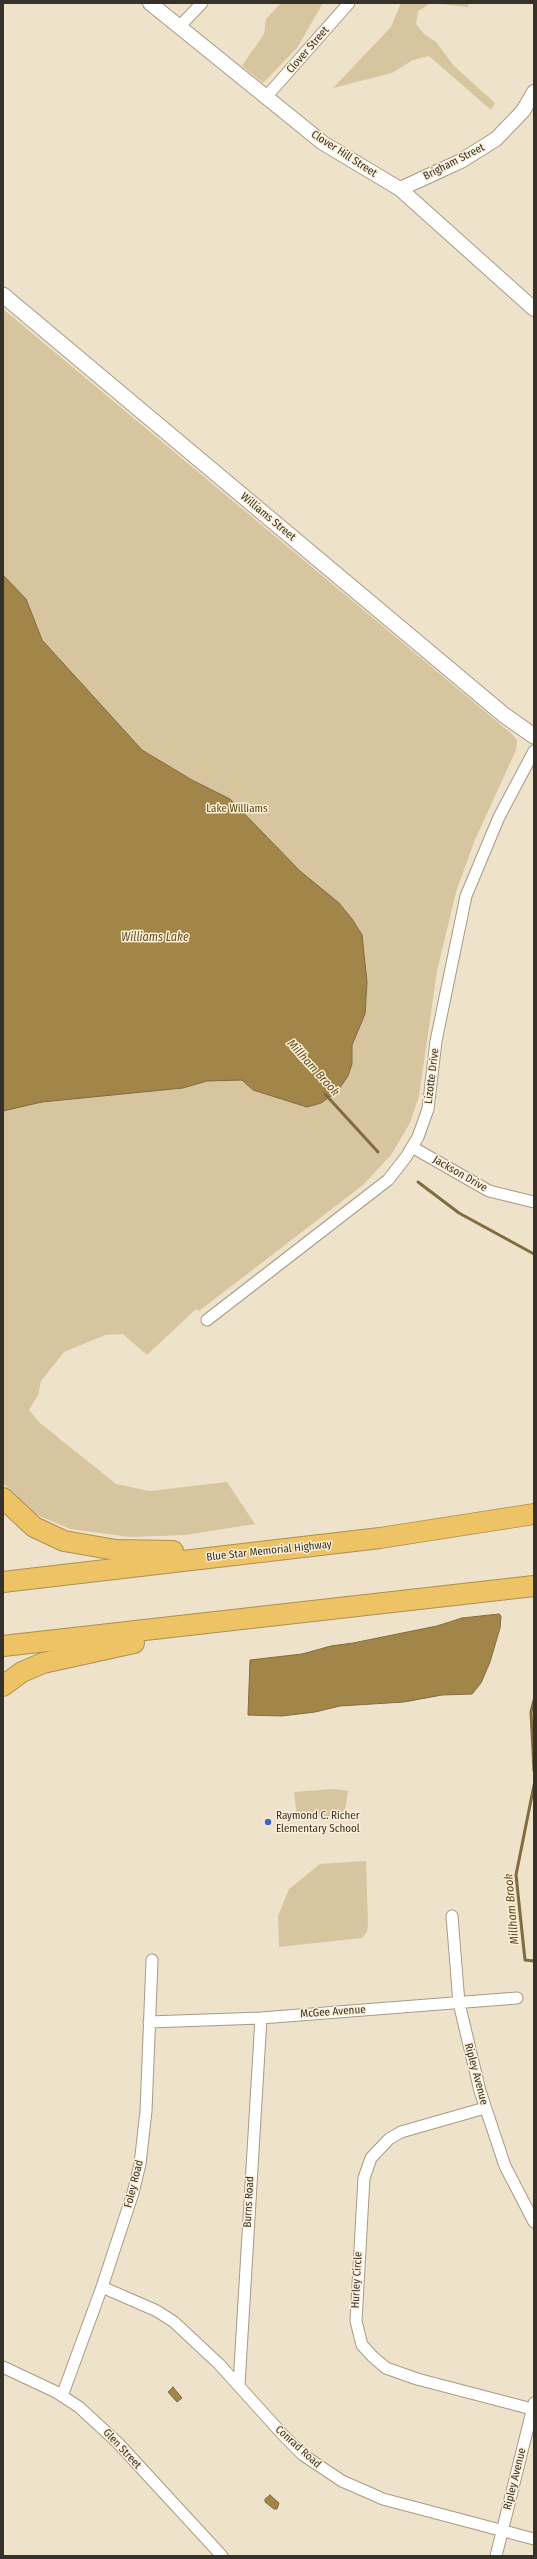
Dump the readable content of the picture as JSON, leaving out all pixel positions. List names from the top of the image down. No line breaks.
{"streets":{"highway":["Blue Star Memorial Highway"],"main road":["Williams Street"],"street":["Clover Street","Clover Hill Street","Brigham Street","Lizotte Drive","Jackson Drive","McGee Avenue","Ripley Avenue","Foley Road","Burns Road","Hurley Circle","Conrad Road","Glen Street"]},"crossings":[["Clover Street","Clover Hill Street"],["Clover Hill Street","Brigham Street"],["Lizotte Drive","Jackson Drive"],["McGee Avenue","Ripley Avenue"],["McGee Avenue","Foley Road"],["McGee Avenue","Burns Road"],["Ripley Avenue","Hurley Circle"],["Ripley Avenue","Conrad Road"],["Foley Road","Conrad Road"],["Foley Road","Glen Street"],["Burns Road","Conrad Road"]],"water":["Williams Lake","Millham Brook"],"parks":["Lake Williams"],"places":["Raymond C. Richer Elementary School"]}
